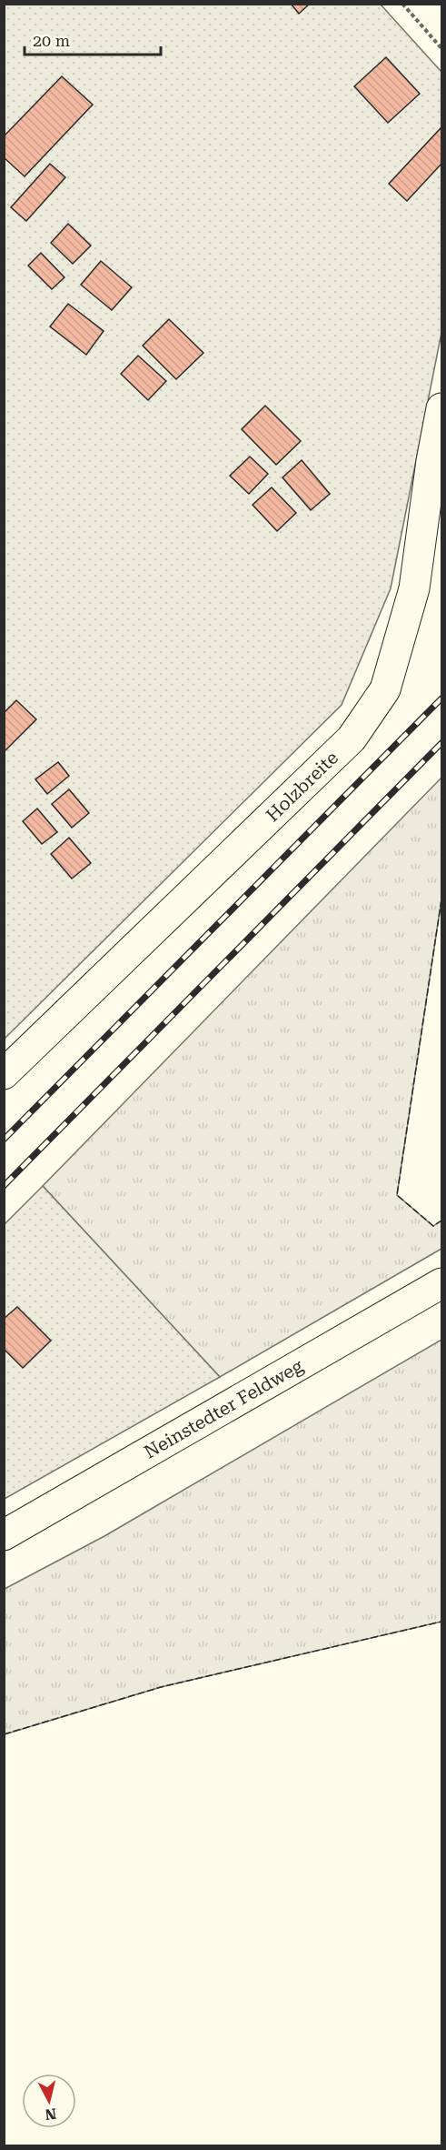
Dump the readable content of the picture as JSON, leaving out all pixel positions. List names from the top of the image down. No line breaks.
{"streets":{"street":["Holzbreite","Neinstedter Feldweg"]},"scale_bar":"20 m","north":"bottom"}
